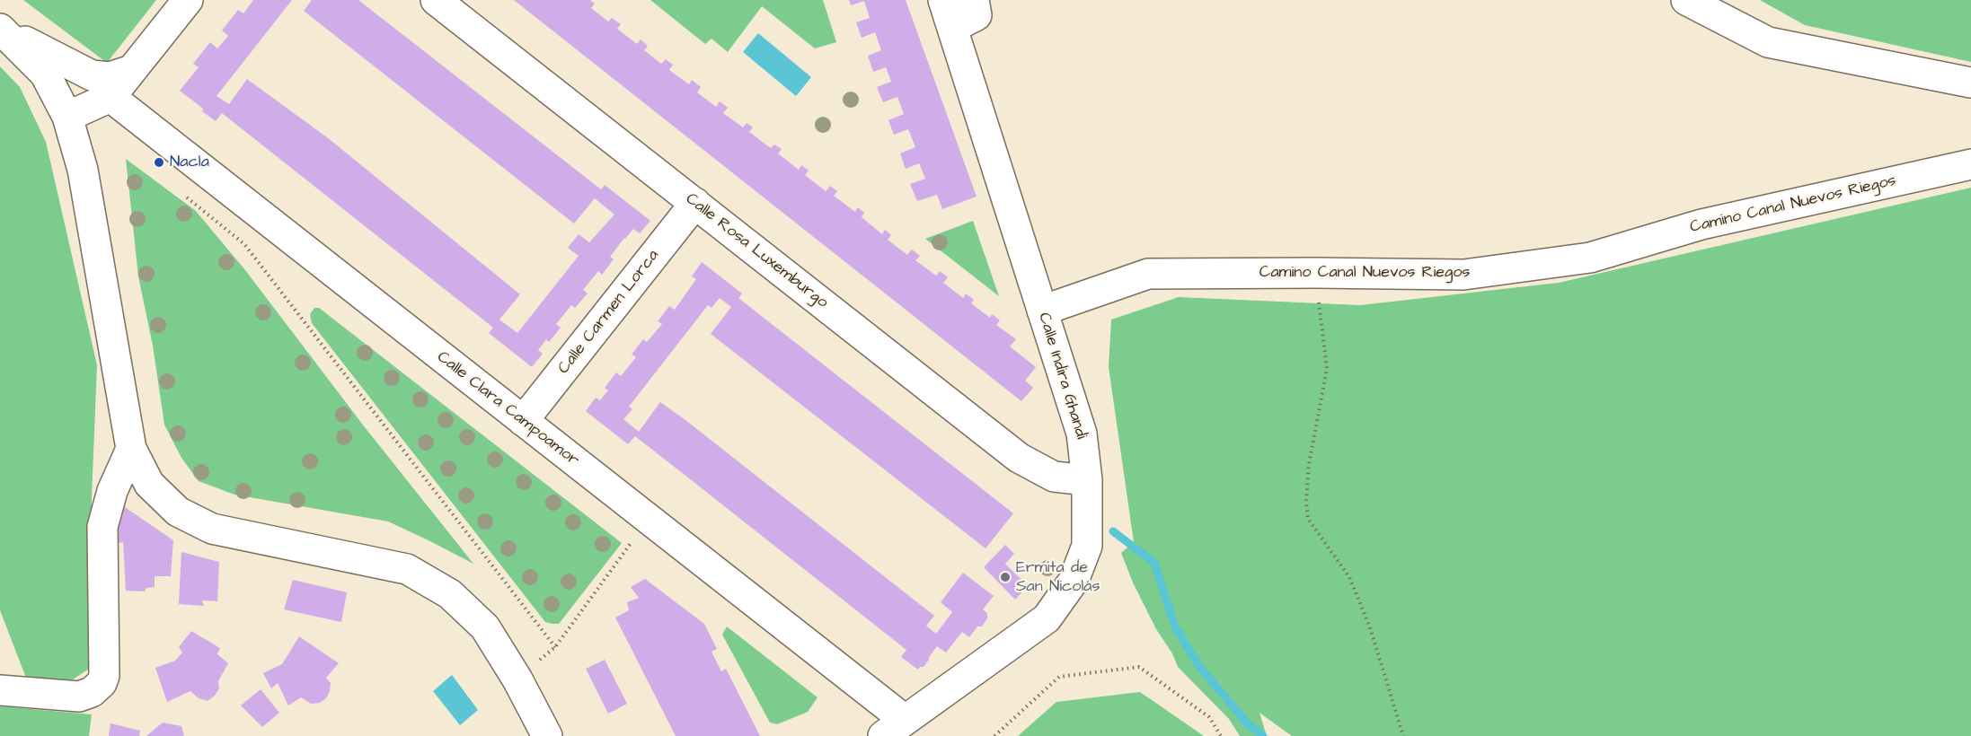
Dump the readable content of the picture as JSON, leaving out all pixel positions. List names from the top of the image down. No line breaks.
{"streets":{"street":["Camino Canal Nuevos Riegos","Calle Rosa Luxemburgo","Calle Carmen Lorca","Calle Indira Ghandi","Calle Clara Campoamor"]},"crossings":[["Camino Canal Nuevos Riegos","Calle Indira Ghandi"],["Calle Rosa Luxemburgo","Calle Carmen Lorca"],["Calle Rosa Luxemburgo","Calle Indira Ghandi"],["Calle Carmen Lorca","Calle Clara Campoamor"],["Calle Indira Ghandi","Calle Clara Campoamor"]],"places":["Nacla","Ermita de San Nicolás"]}
